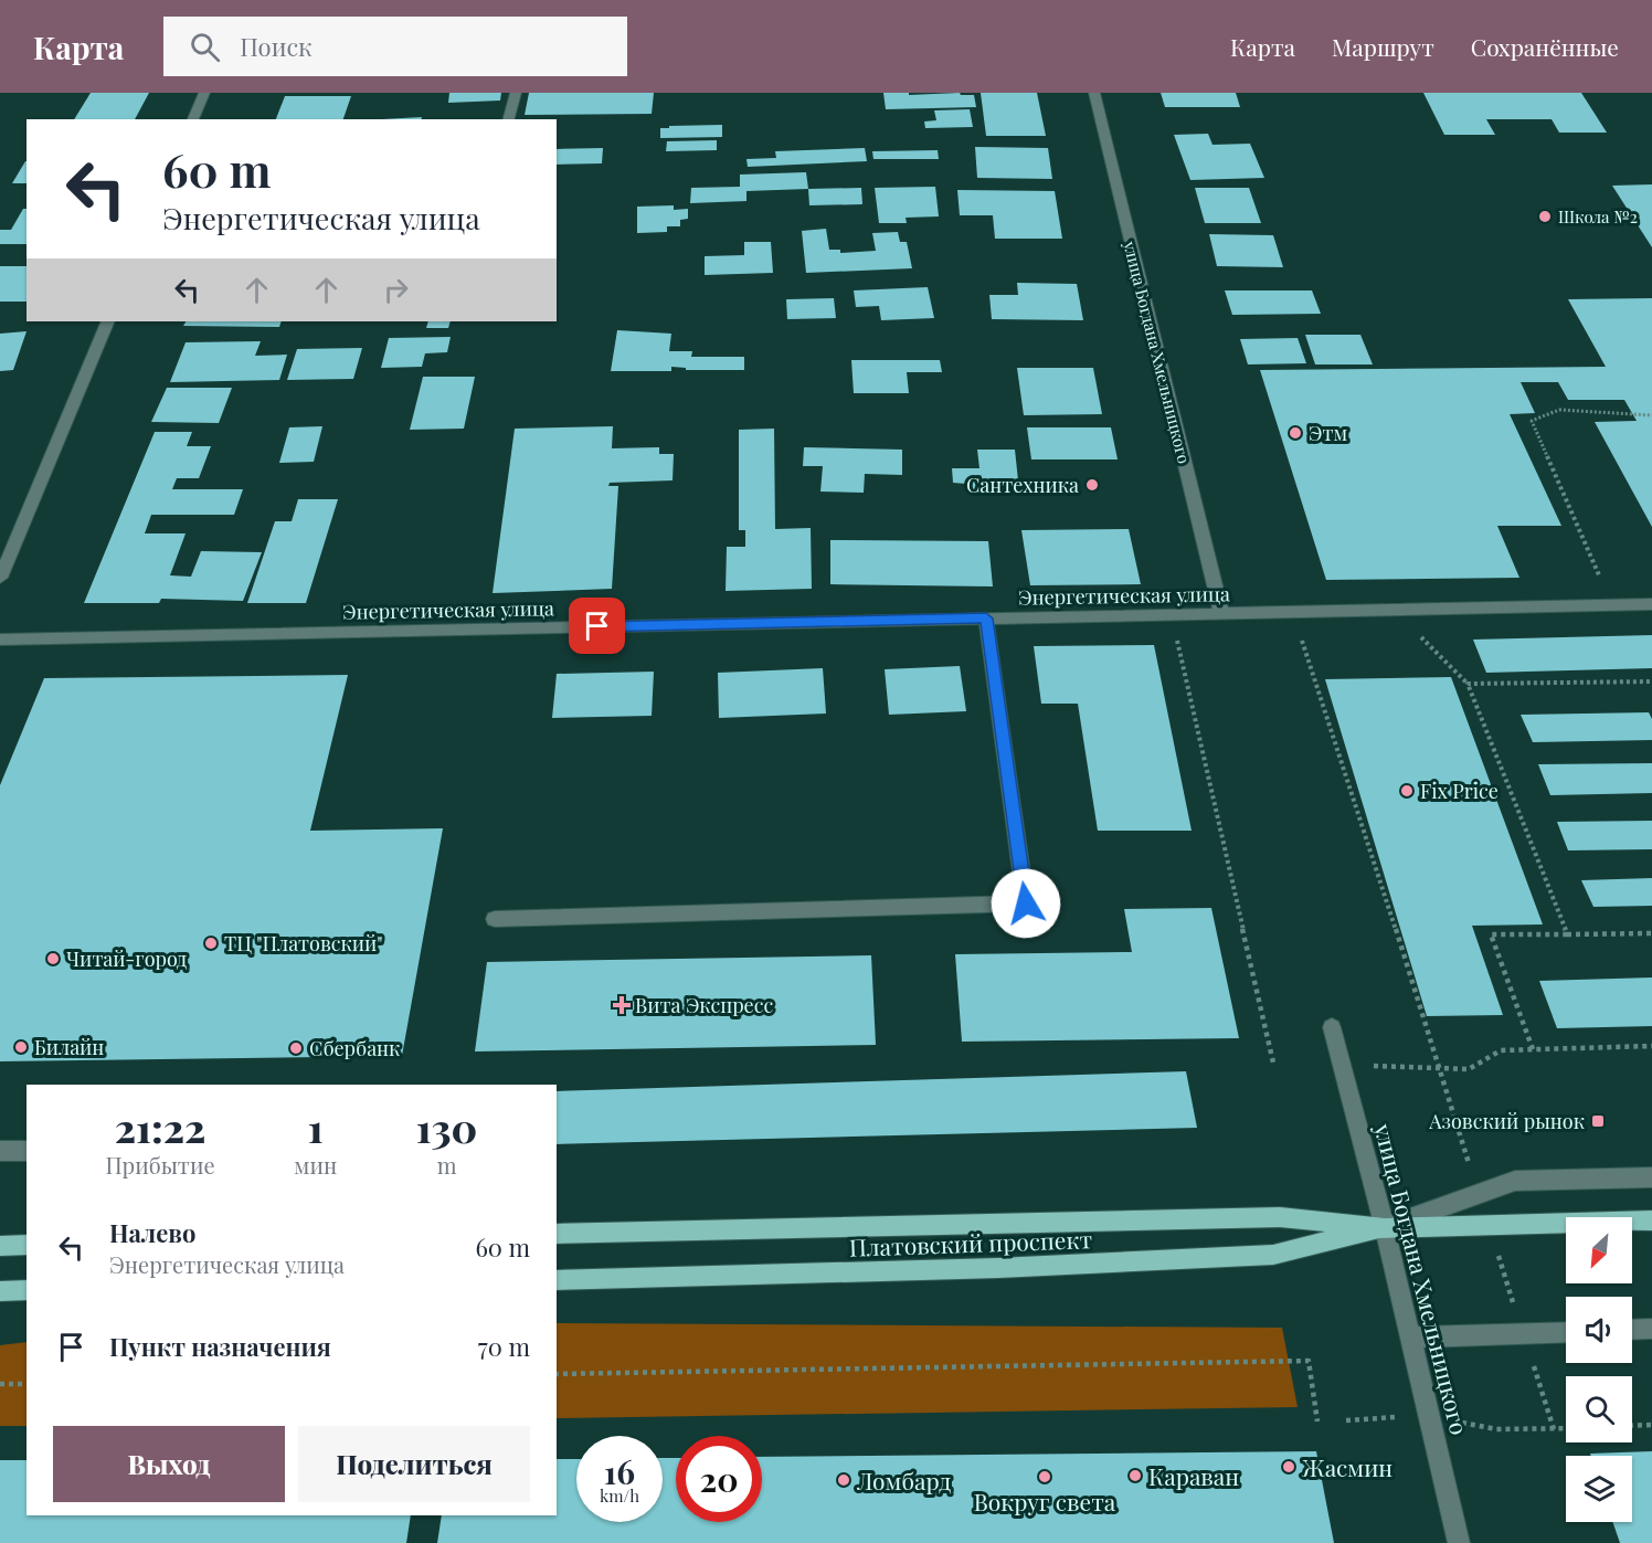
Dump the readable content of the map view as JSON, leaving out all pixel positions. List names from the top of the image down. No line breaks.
{"streets":{"main road":["Платовский проспект"],"street":["улица Богдана Хмельницкого","Энергетическая улица"]},"crossings":[["улица Богдана Хмельницкого","Энергетическая улица"],["улица Богдана Хмельницкого","Платовский проспект"]],"places":{"other":["Школа №2","Этм","Сантехника","Fix Price","ТЦ \"Платовский\"","Читай-город","Билайн","Сбербанк","Жасмин","Караван","Вокруг света","Ломбард"],"health":["Вита Экспресс"],"transit":["Азовский рынок"]},"north":"bottom left","page":{"header":"Карта","search":"Поиск","nav":["Карта","Маршрут","Сохранённые"],"turn":["60 m","Энергетическая улица"],"eta":["21:22","Прибытие","1","мин","130","m"],"list":[{"name":"Налево","note":"Энергетическая улица","value":"60 m"},{"name":"Пункт назначения","value":"70 m"}],"buttons":["Выход","Поделиться"],"speed":"16 km/h","limit":"20"}}
